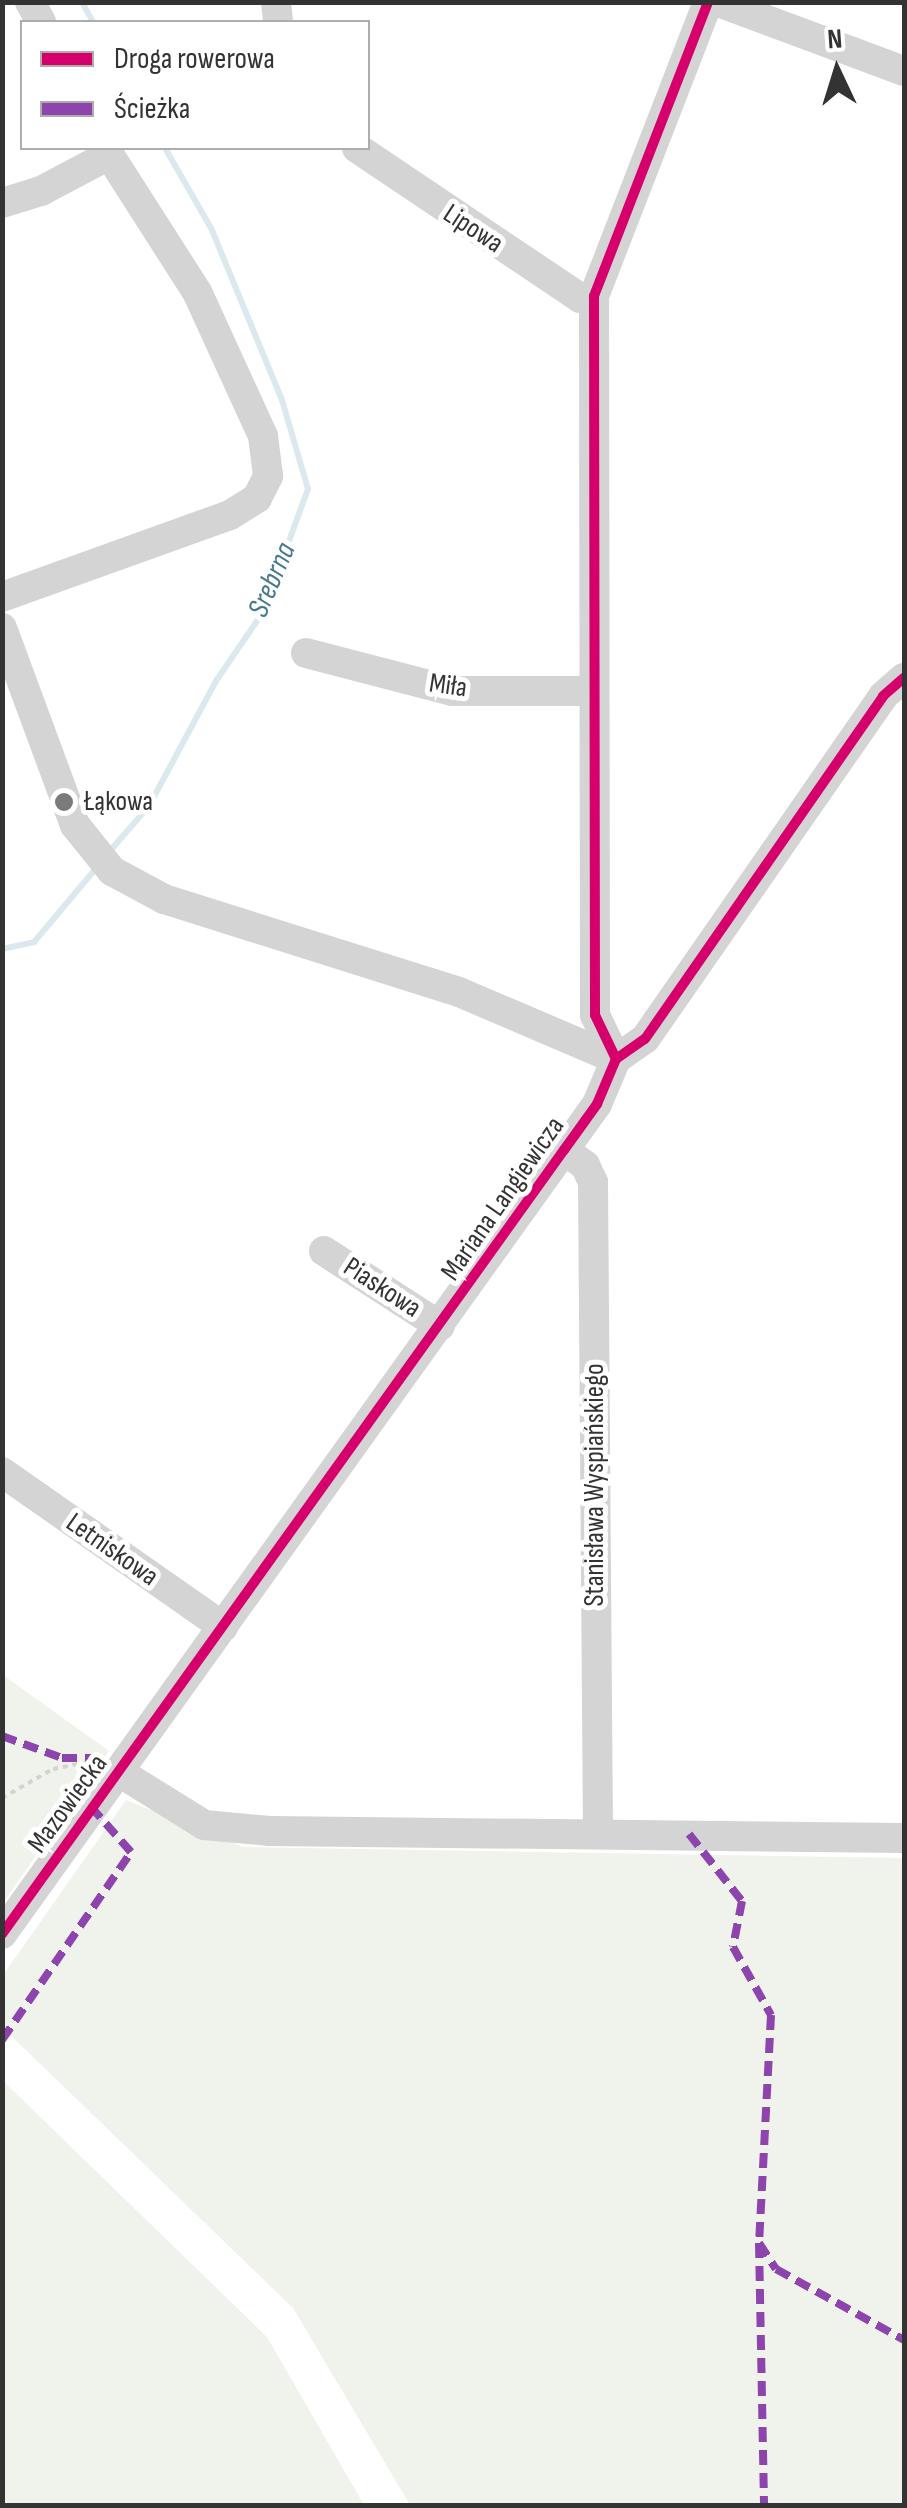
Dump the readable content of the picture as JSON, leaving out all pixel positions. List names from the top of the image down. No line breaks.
{"streets":{"street":["Lipowa","Miła","Mariana Langiewicza","Piaskowa","Stanisława Wyspiańskiego","Letniskowa","Mazowiecka"]},"crossings":[["Mariana Langiewicza","Piaskowa"],["Mariana Langiewicza","Stanisława Wyspiańskiego"],["Mariana Langiewicza","Letniskowa"],["Mariana Langiewicza","Mazowiecka"]],"water":["Srebrna"],"places":["Łąkowa"],"legend":["Droga rowerowa","Ścieżka"],"north":"top"}
